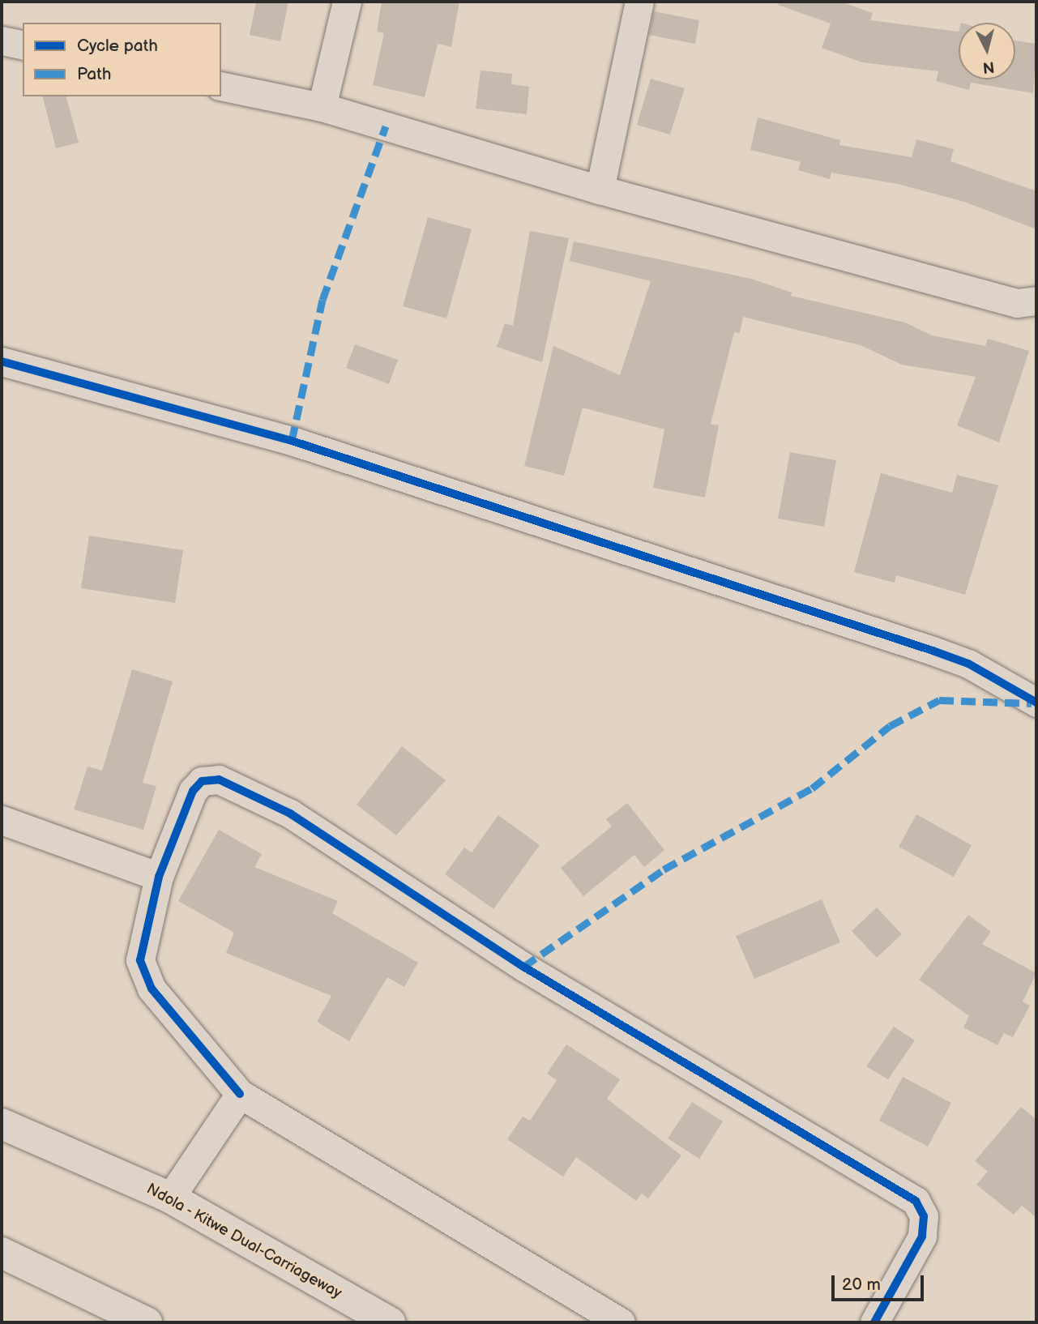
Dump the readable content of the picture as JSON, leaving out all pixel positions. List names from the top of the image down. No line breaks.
{"streets":{"highway":["Ndola - Kitwe Dual-Carriageway"]},"legend":["Cycle path","Path"],"scale_bar":"20 m","north":"bottom"}
